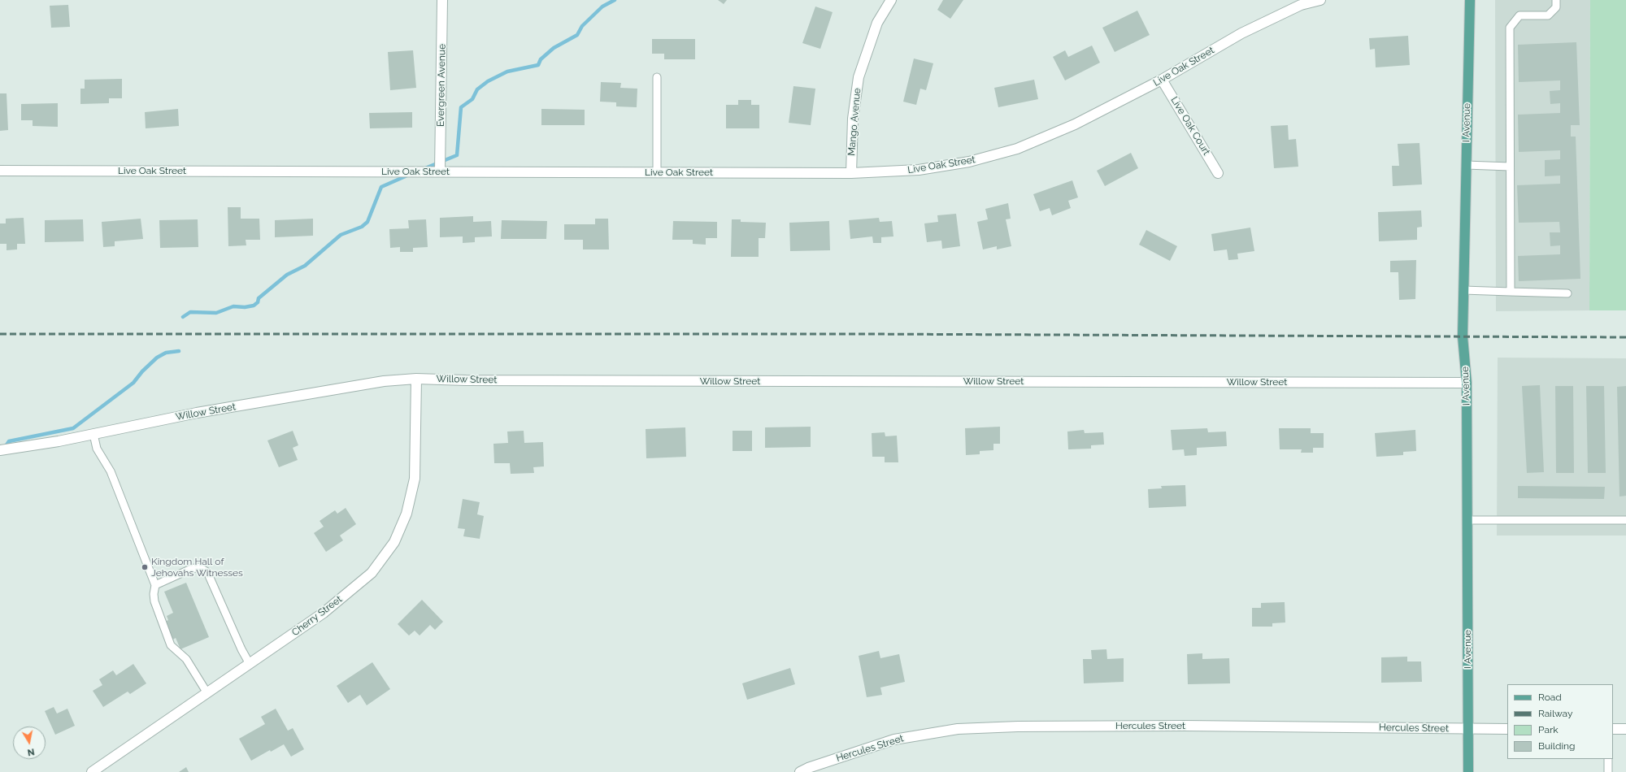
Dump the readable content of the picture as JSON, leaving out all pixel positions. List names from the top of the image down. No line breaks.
{"streets":{"main road":["I Avenue"],"street":["Live Oak Street","Evergreen Avenue","Mango Avenue","Live Oak Court","Willow Street","Cherry Street","Hercules Street"]},"crossings":[["Live Oak Street","Evergreen Avenue"],["Live Oak Street","Mango Avenue"],["Live Oak Street","Live Oak Court"],["I Avenue","Willow Street"],["I Avenue","Hercules Street"],["Willow Street","Cherry Street"]],"places":["Kingdom Hall of Jehovahs Witnesses"],"legend":["Road","Railway","Park","Building"],"north":"bottom"}
